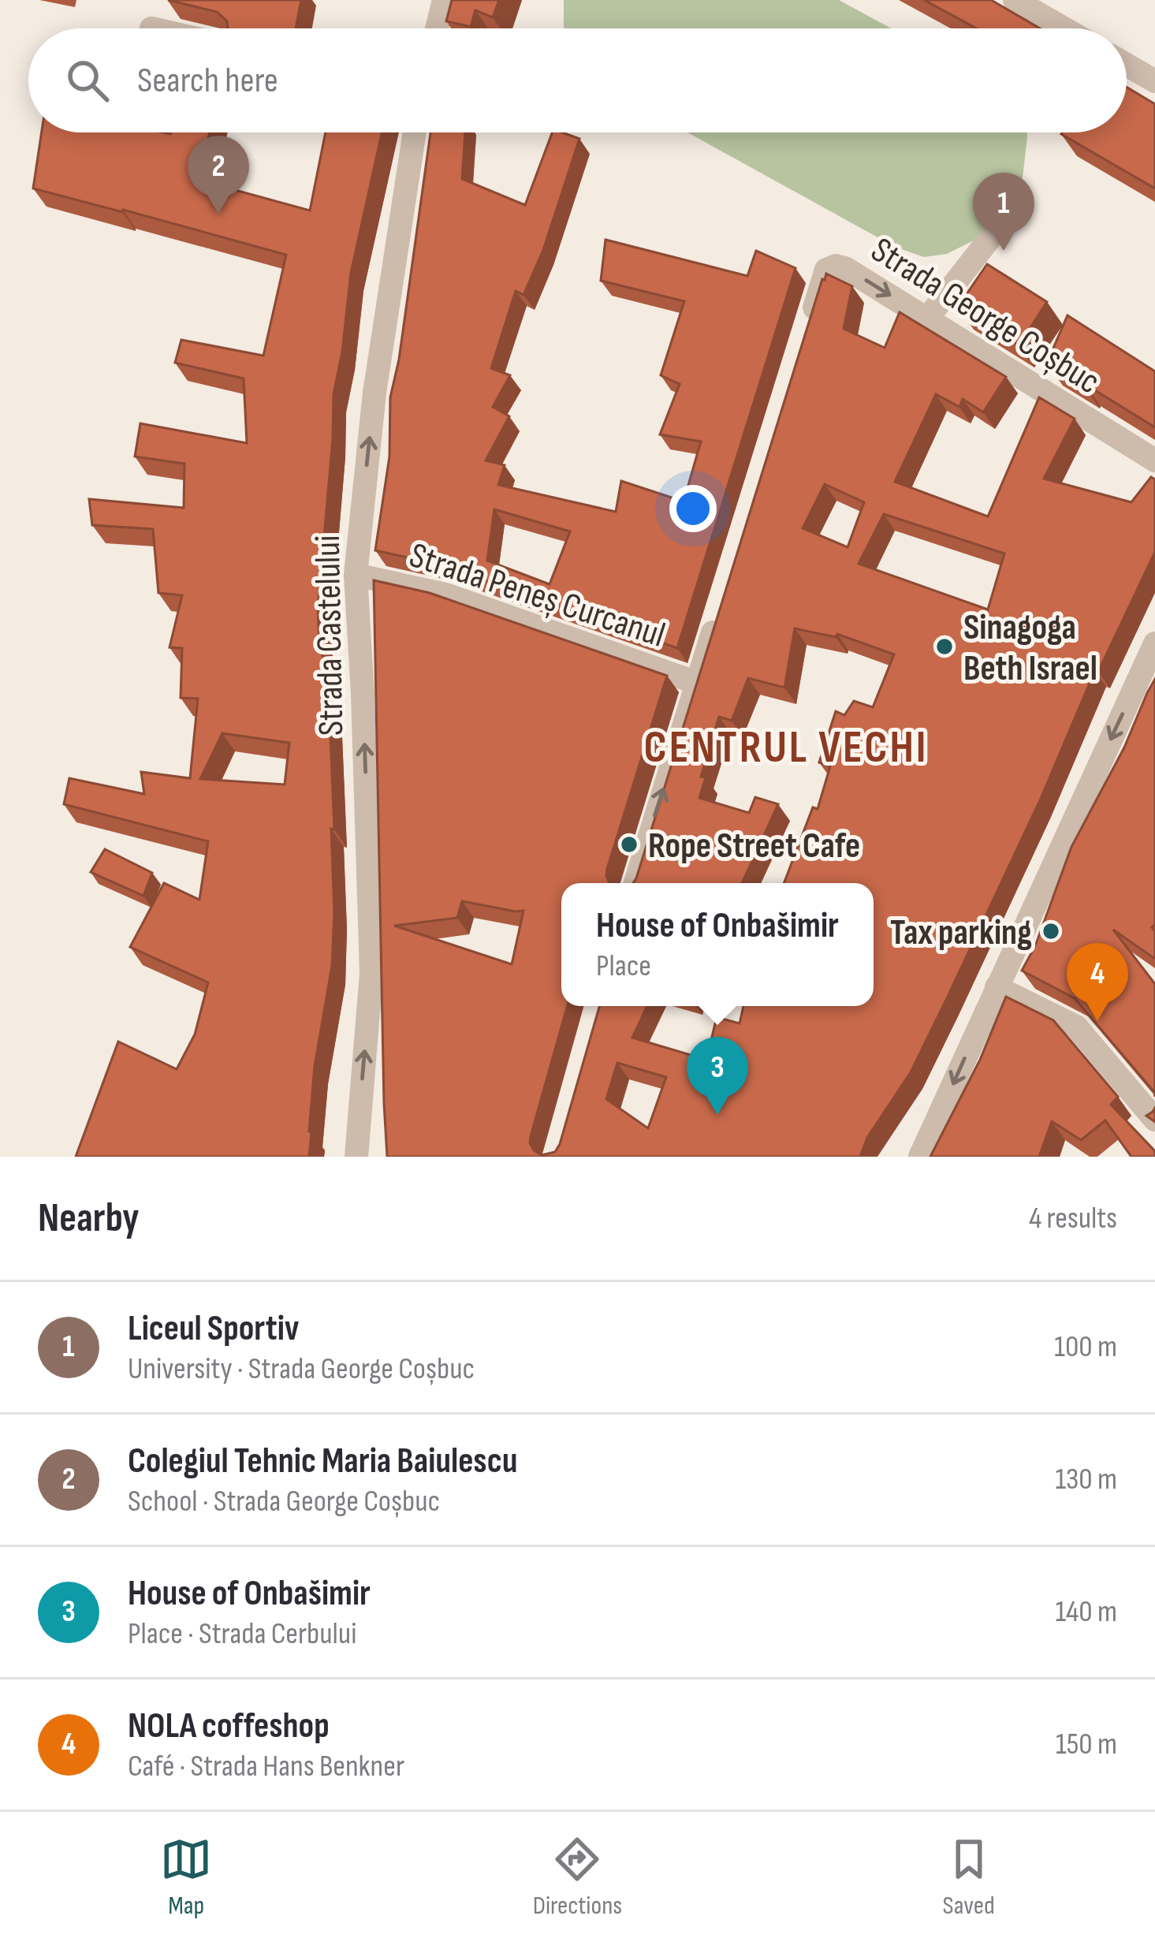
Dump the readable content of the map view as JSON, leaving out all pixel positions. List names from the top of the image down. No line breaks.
{"streets":{"street":["Strada George Coșbuc","Strada Peneș Curcanul","Strada Castelului"]},"crossings":[["Strada Peneș Curcanul","Strada Castelului"]],"one_way":["Strada Castelului"],"districts":["CENTRUL VECHI"],"places":["Sinagoga Beth Israel","Rope Street Cafe","Tax parking"],"page":{"search":"Search here","pins":["2","1","4","3"],"popup":["House of Onbašimir","Place"],"heading":["Nearby","4 results"],"list":[{"mark":"1","name":"Liceul Sportiv","note":"University · Strada George Coșbuc","value":"100 m"},{"mark":"2","name":"Colegiul Tehnic Maria Baiulescu","note":"School · Strada George Coșbuc","value":"130 m"},{"mark":"3","name":"House of Onbašimir","note":"Place · Strada Cerbului","value":"140 m"},{"mark":"4","name":"NOLA coffeshop","note":"Café · Strada Hans Benkner","value":"150 m"}],"nav":["Map","Directions","Saved"]}}
